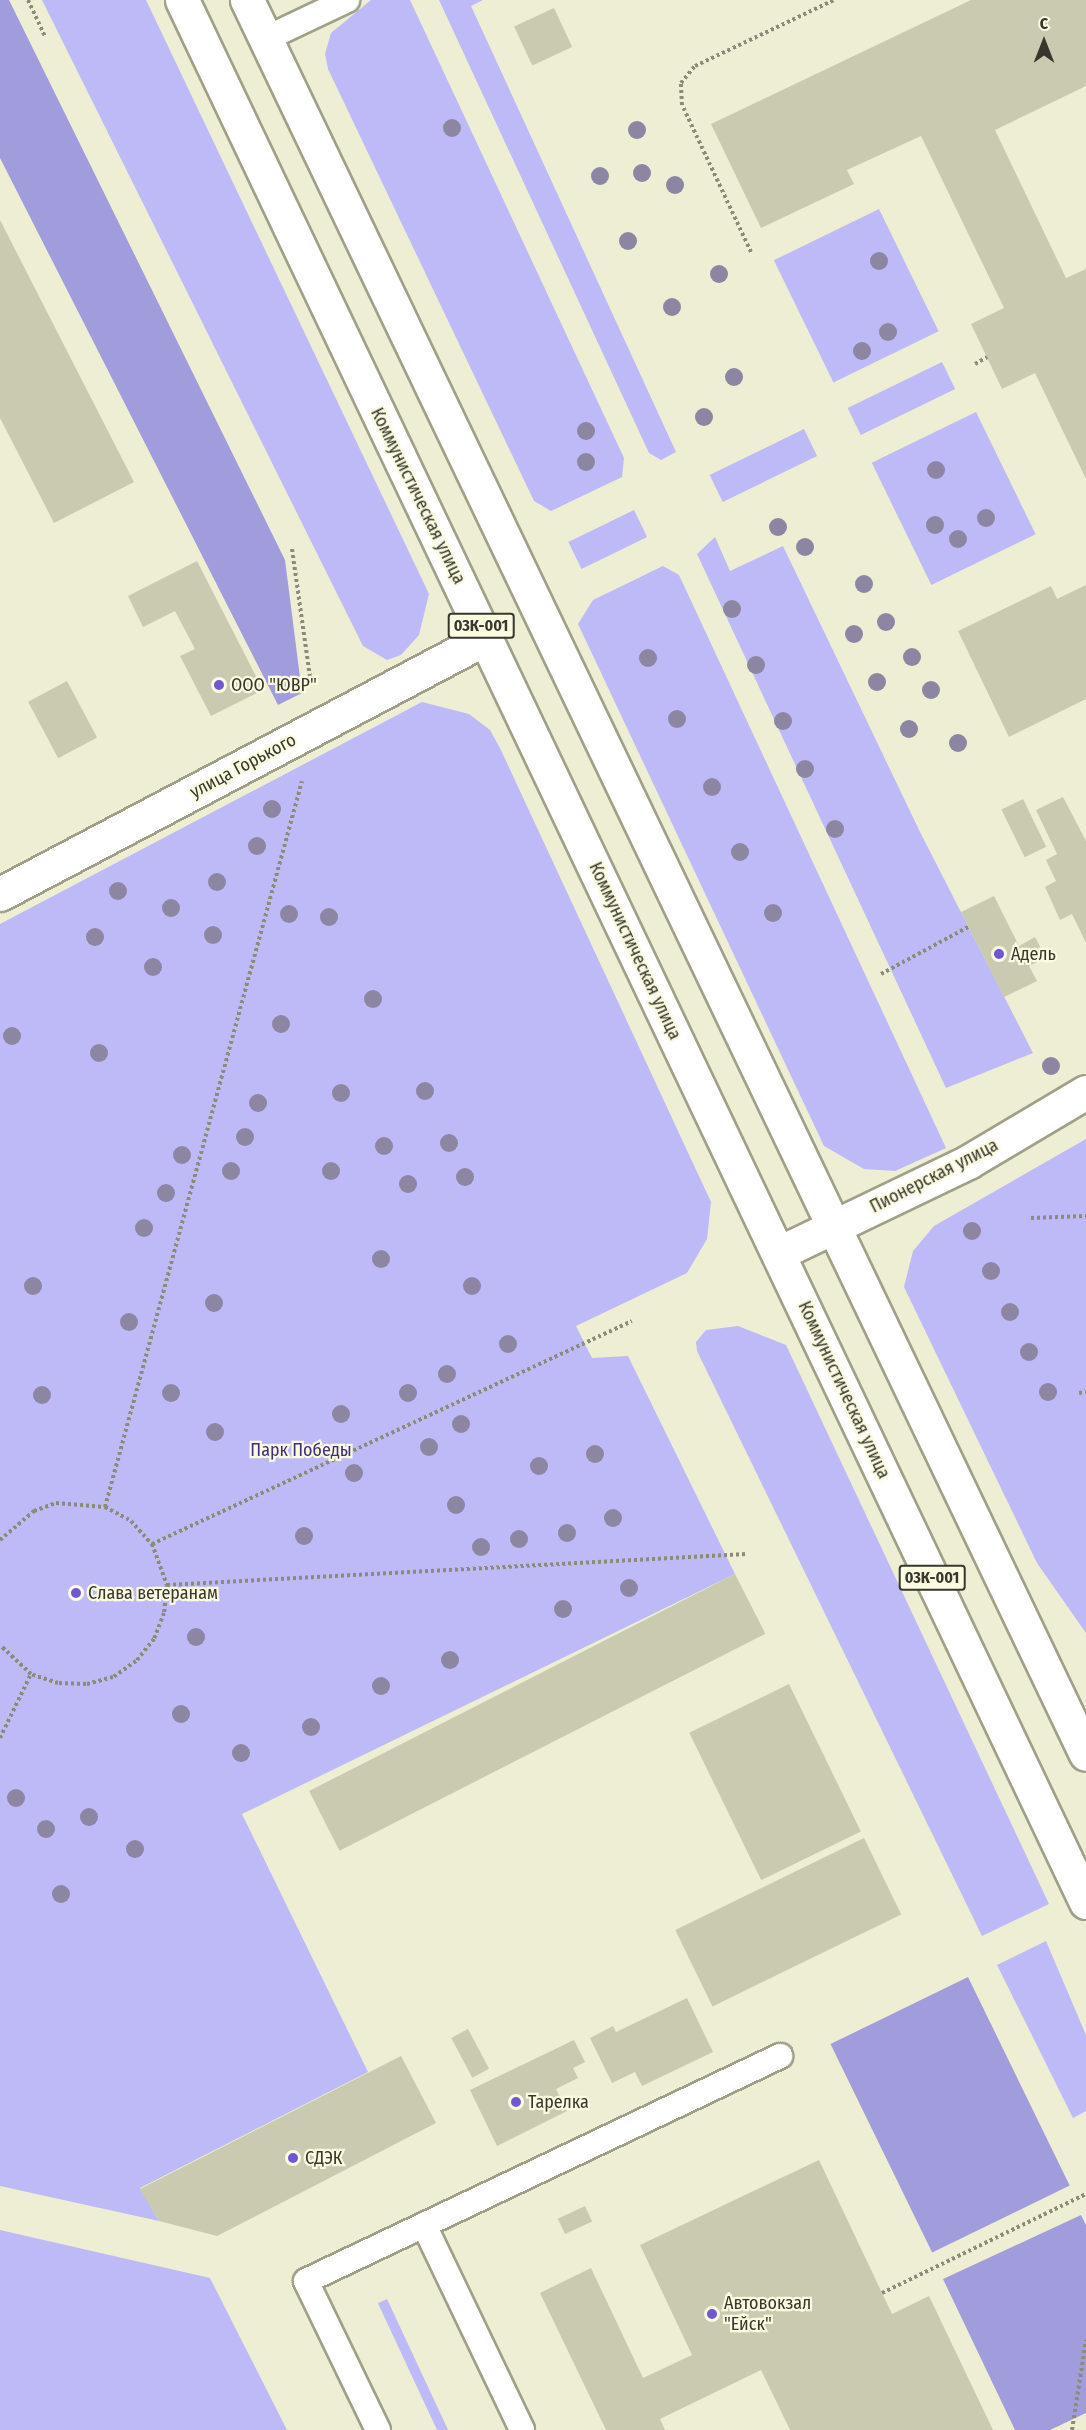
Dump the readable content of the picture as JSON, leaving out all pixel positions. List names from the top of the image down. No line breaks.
{"streets":{"main road":["Коммунистическая улица","03К-001","улица Горького","Пионерская улица"]},"crossings":[["Коммунистическая улица","улица Горького"],["Коммунистическая улица","Пионерская улица"],["03К-001","Пионерская улица"]],"parks":["Парк Победы"],"places":["ООО \"ЮВР\"","Адель","Слава ветеранам","Тарелка","СДЭК","Автовокзал \"Ейск\""],"north":"top"}
